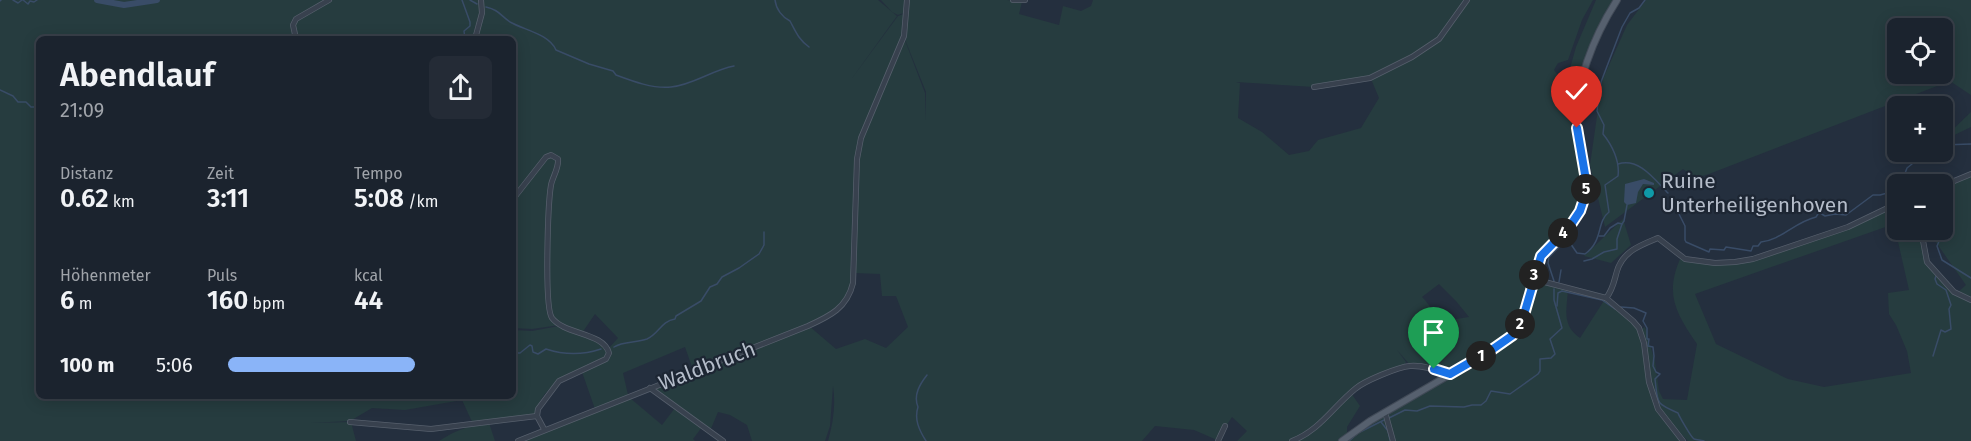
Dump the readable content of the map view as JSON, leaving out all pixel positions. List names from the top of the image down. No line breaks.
{"streets":{"street":["Waldbruch"]},"places":["Ruine Unterheiligenhoven"],"page":{"map_buttons":["+","−"],"heading":["Abendlauf","21:09"],"stats":[["Distanz","0.62 km"],["Zeit","3:11"],["Tempo","5:08 /km"],["Höhenmeter","6 m"],["Puls","160 bpm"],["kcal","44"]],"pins":["5","4","3","2","1"],"list":[{"name":"100 m","note":"5:06"}]}}
